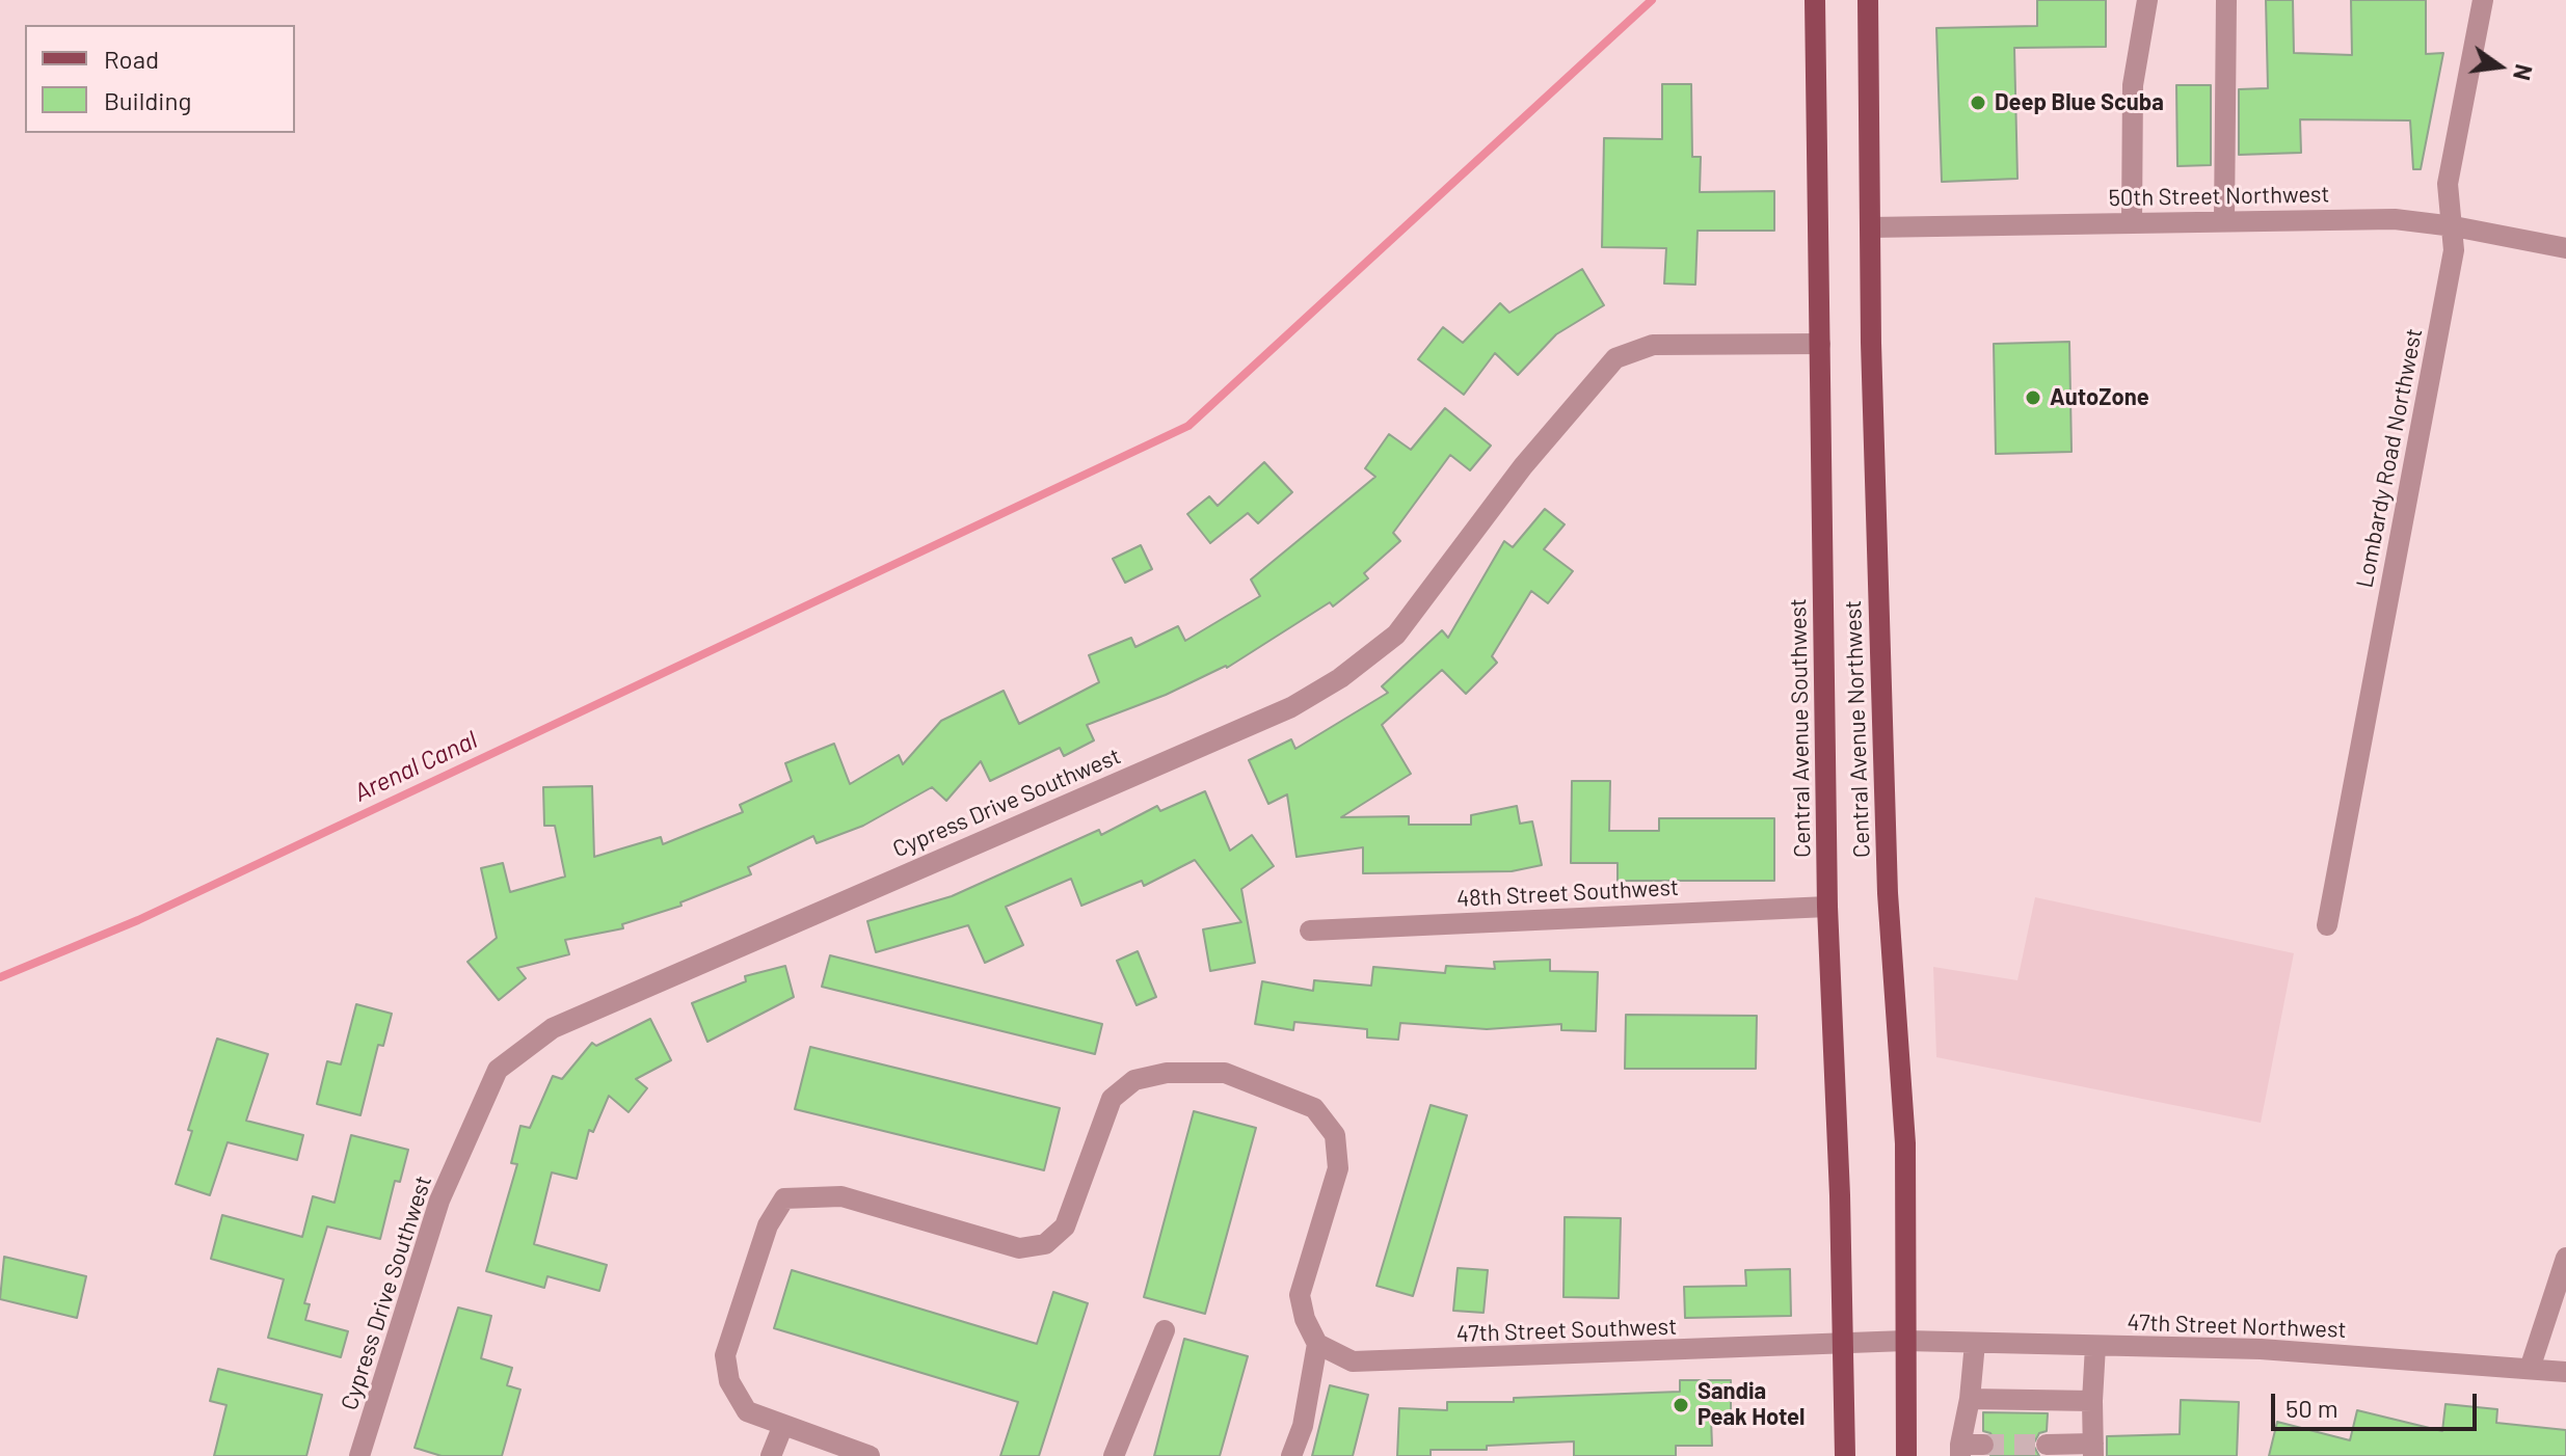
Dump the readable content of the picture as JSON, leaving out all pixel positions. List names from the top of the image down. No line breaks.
{"streets":{"main road":["Central Avenue Southwest","Central Avenue Northwest"],"street":["50th Street Northwest","Lombardy Road Northwest","Cypress Drive Southwest","48th Street Southwest","47th Street Northwest","47th Street Southwest"]},"crossings":[["50th Street Northwest","Lombardy Road Northwest"],["50th Street Northwest","Central Avenue Northwest"],["Central Avenue Southwest","Cypress Drive Southwest"],["Central Avenue Southwest","48th Street Southwest"],["Central Avenue Southwest","47th Street Southwest"],["Central Avenue Northwest","47th Street Northwest"],["Central Avenue Northwest","47th Street Southwest"],["47th Street Northwest","47th Street Southwest"]],"water":["Arenal Canal"],"places":["Deep Blue Scuba","AutoZone","Sandia Peak Hotel"],"legend":["Road","Building"],"scale_bar":"50 m","north":"right"}
